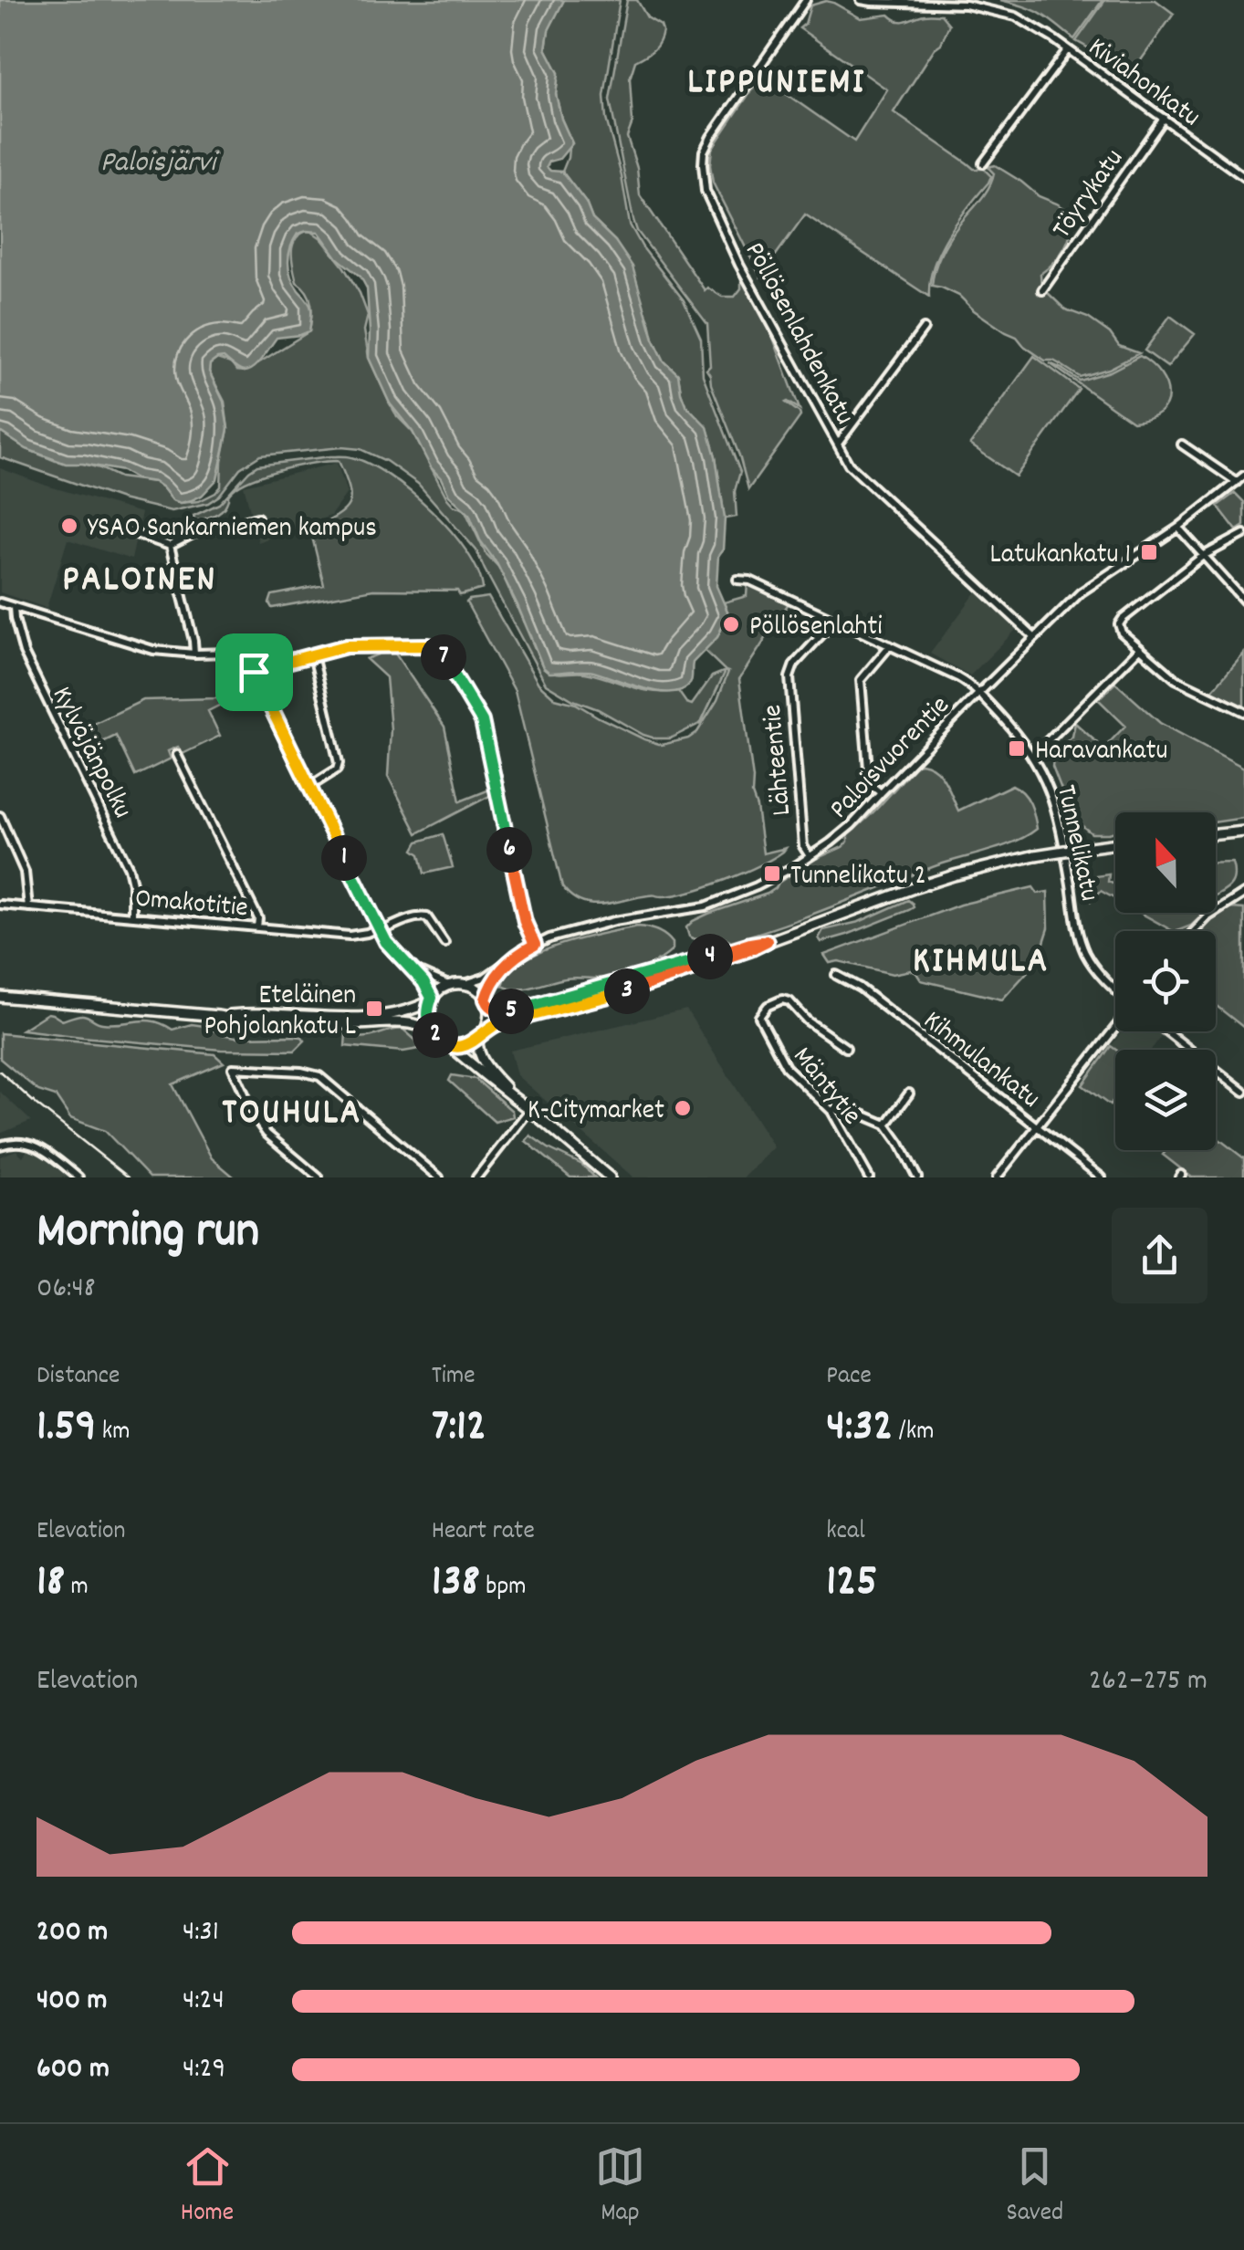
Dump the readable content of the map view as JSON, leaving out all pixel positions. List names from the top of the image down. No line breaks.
{"streets":{"street":["Kiviahonkatu","Töyrykatu","Pöllösenlahdenkatu","Kylväjänpolku","Paloisvuorentie","Lähteentie","Tunnelikatu","Omakotitie","Kihmulankatu","Mäntytie"]},"crossings":[["Kiviahonkatu","Töyrykatu"],["Pöllösenlahdenkatu","Paloisvuorentie"],["Kylväjänpolku","Omakotitie"],["Paloisvuorentie","Lähteentie"],["Paloisvuorentie","Tunnelikatu"],["Lähteentie","Tunnelikatu"]],"districts":["LIPPUNIEMI","PALOINEN","KIHMULA","TOUHULA"],"water":["Paloisjärvi"],"places":{"other":["YSAO Sankarniemen kampus","Pöllösenlahti","K-Citymarket"],"transit":["Latukankatu 1","Haravankatu","Tunnelikatu 2","Eteläinen Pohjolankatu L"]},"north":"top","page":{"pins":["7","6","1","4","3","5","2"],"heading":["Morning run","06:48"],"stats":[["Distance","1.59 km"],["Time","7:12"],["Pace","4:32 /km"],["Elevation","18 m"],["Heart rate","138 bpm"],["kcal","125"]],"chart":["Elevation","262–275 m"],"list":[{"name":"200 m","note":"4:31"},{"name":"400 m","note":"4:24"},{"name":"600 m","note":"4:29"}],"tabs":["Home","Map","Saved"]}}
